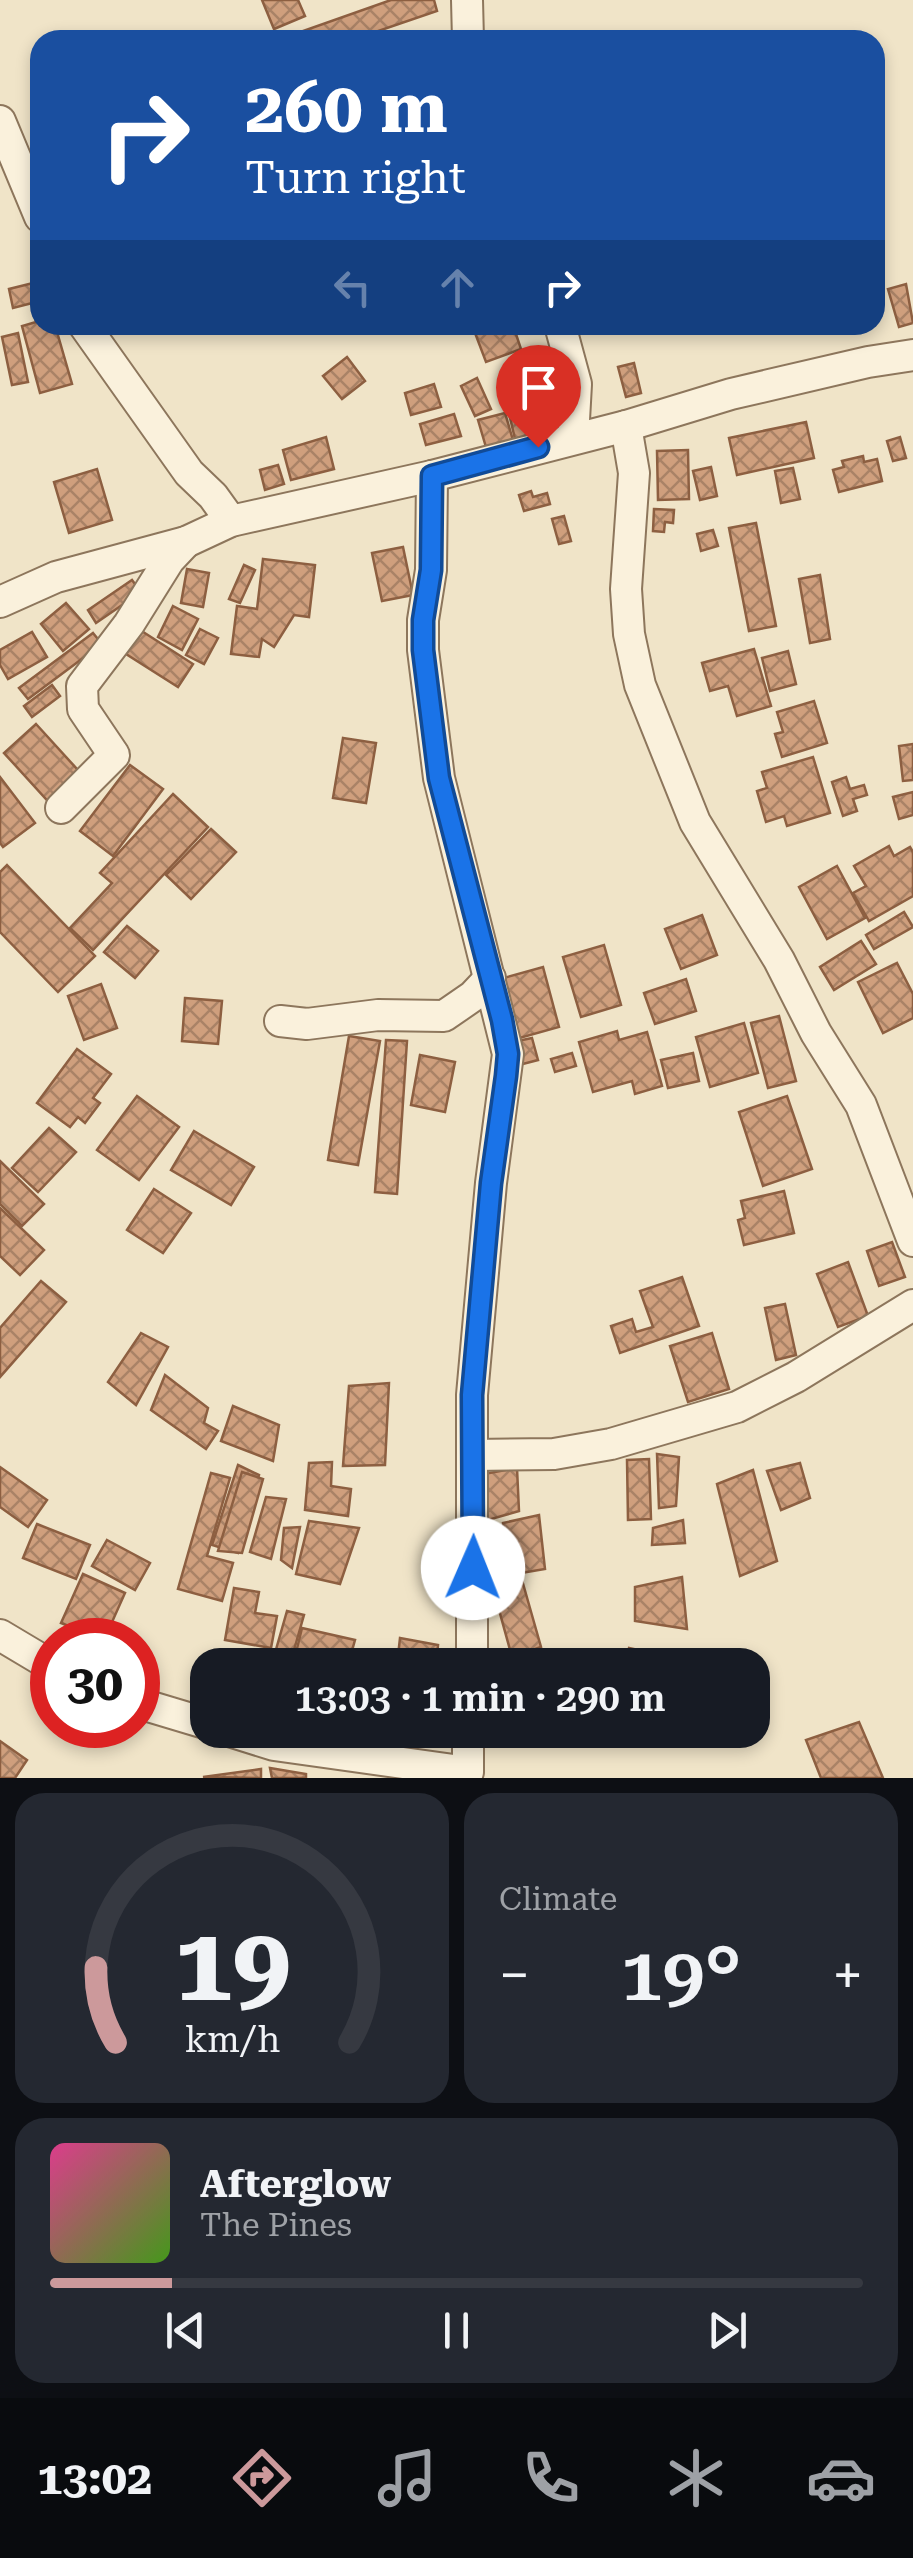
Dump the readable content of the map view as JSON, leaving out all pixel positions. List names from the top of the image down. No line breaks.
{"page":{"turn":["260 m","Turn right"],"limit":"30","trip":"13:03 · 1 min · 290 m","tile":"Climate","heat":["−","19°","+"],"song":["Afterglow","The Pines"],"tabs":"13:02","gauge":["19","km/h"]}}
